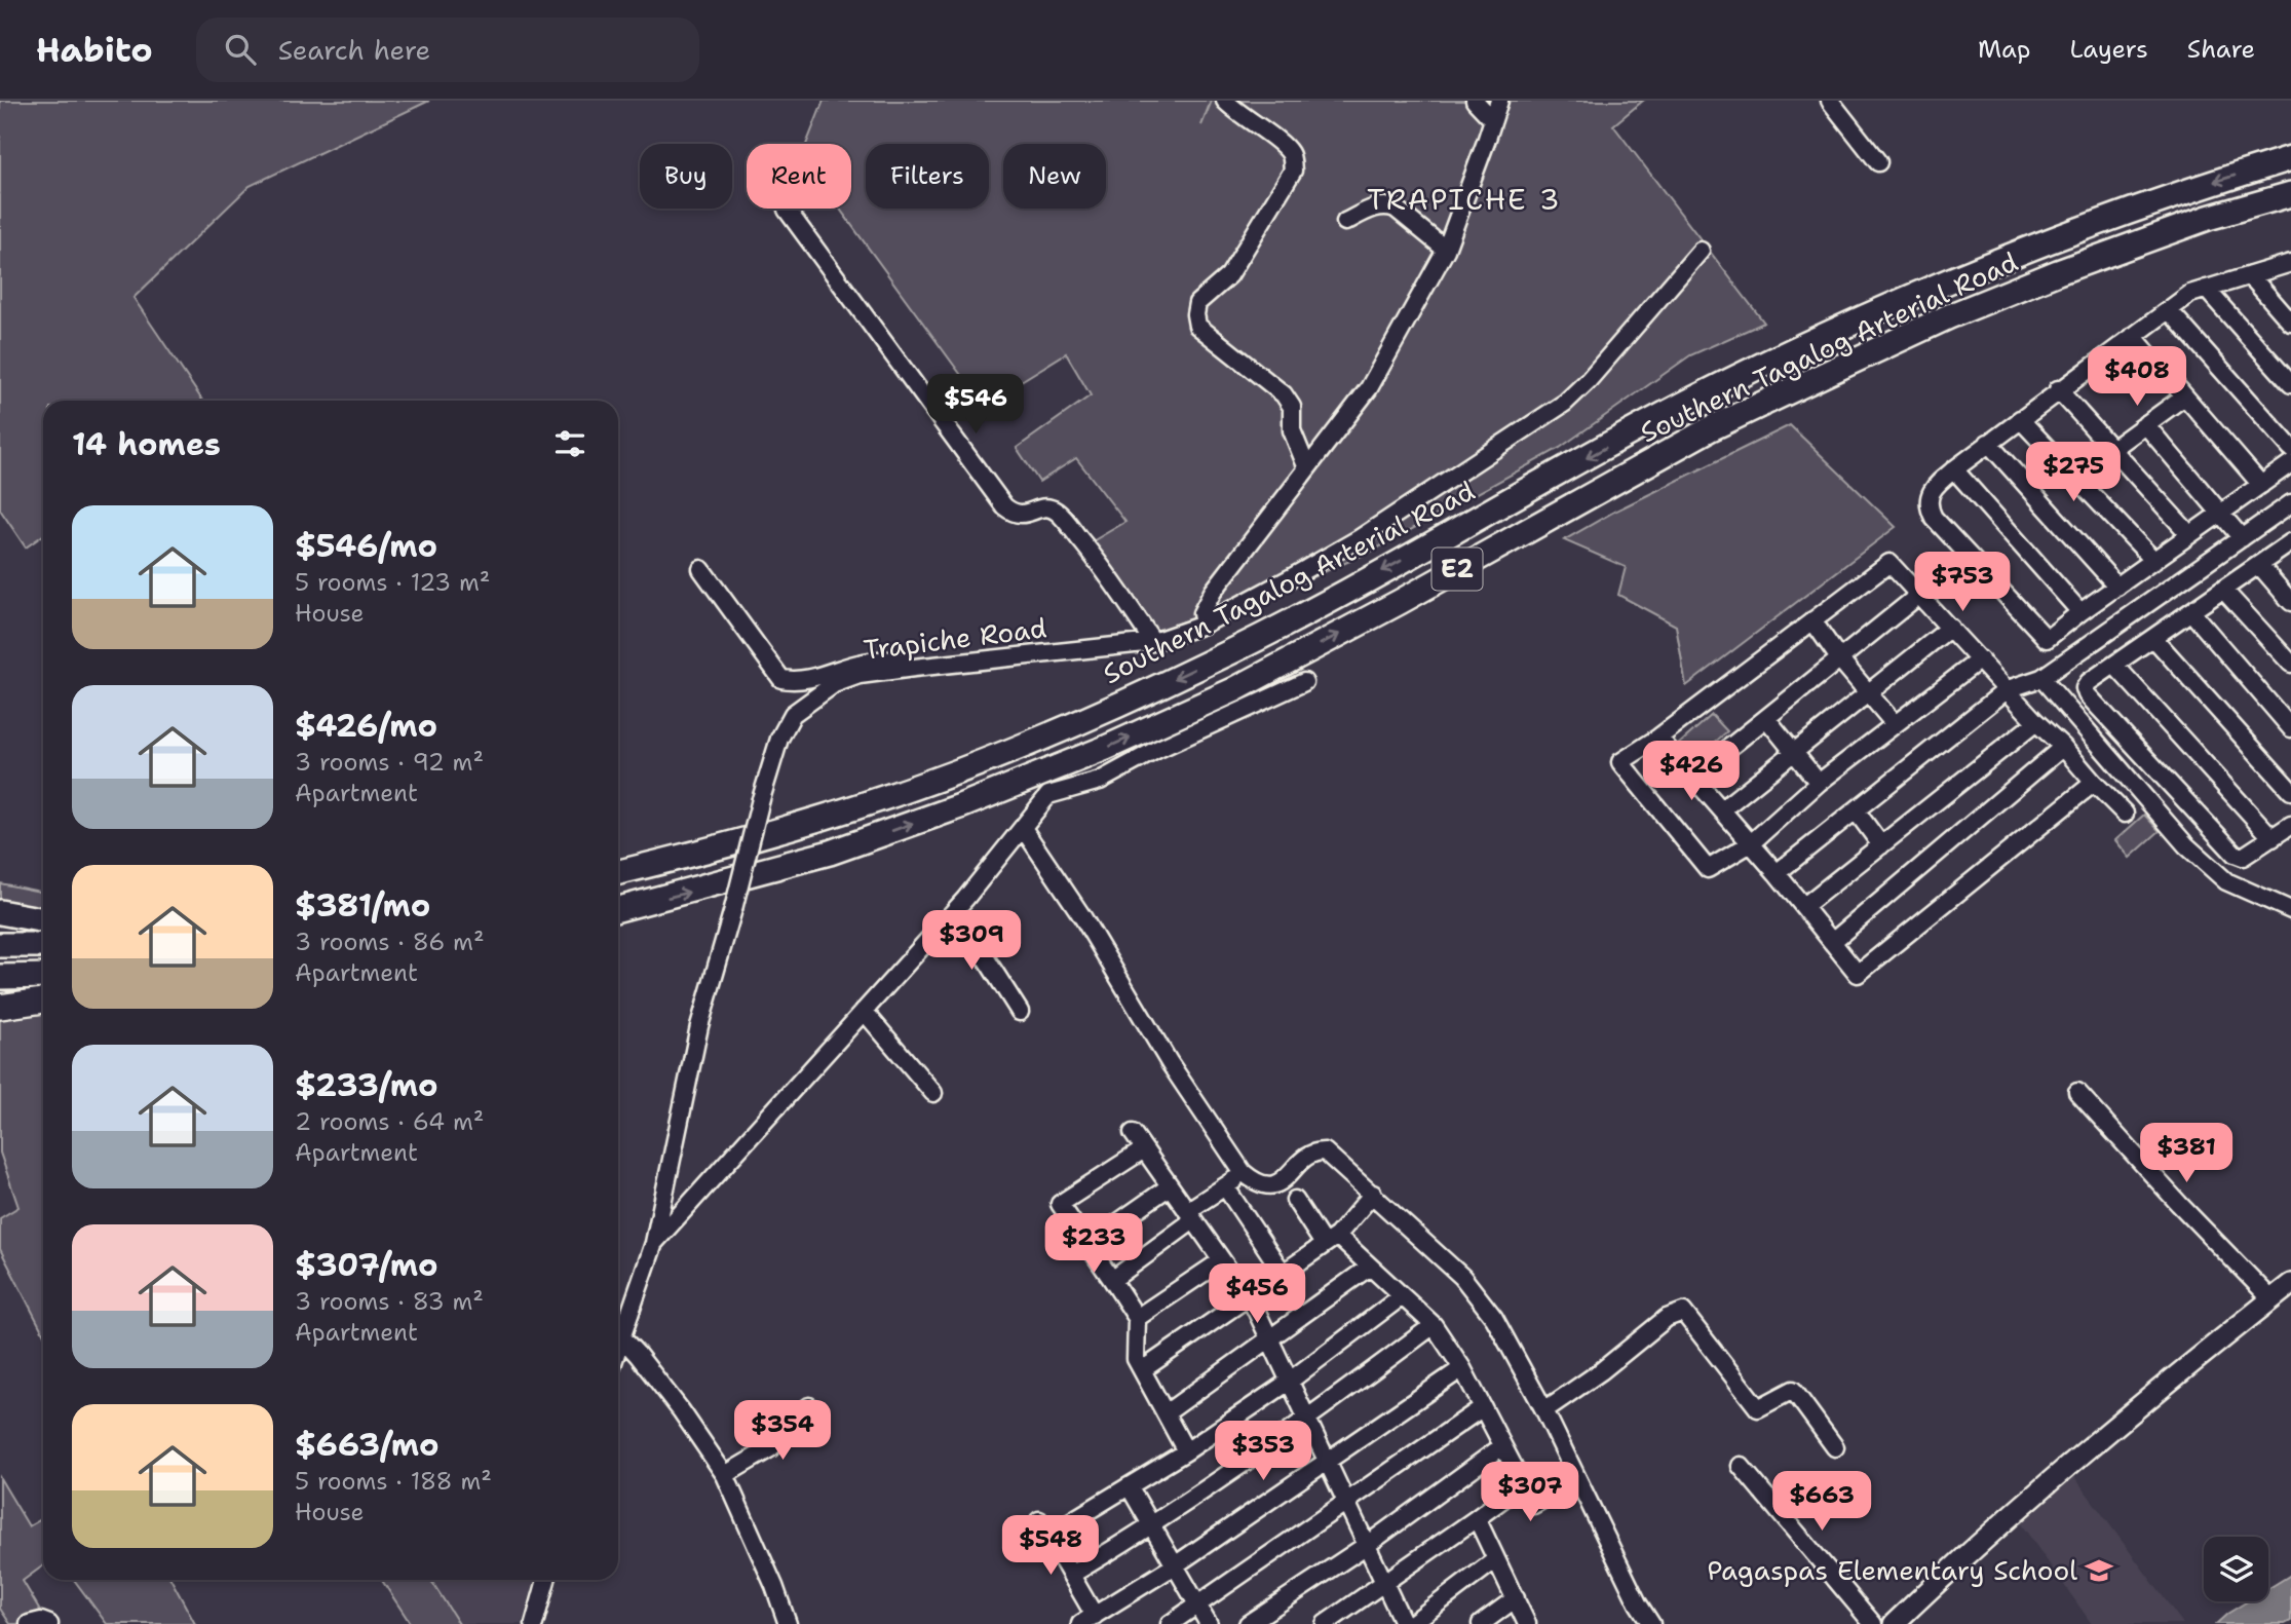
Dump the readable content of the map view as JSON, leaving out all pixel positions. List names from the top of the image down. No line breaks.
{"streets":{"highway":["Southern Tagalog Arterial Road","E2"],"street":["Trapiche Road"]},"districts":["TRAPICHE 3"],"places":{"school or university":["Pagaspas Elementary School"]},"page":{"header":"Habito","search":"Search here","nav":["Map","Layers","Share"],"chip":["Buy","Rent","Filters","New"],"price":["$408","$546","$275","$753","$426","$309","$381","$233","$456","$354","$353","$307","$663","$548"],"heading":"14 homes","list":[{"name":"$546/mo","note":"5 rooms · 123 m² · House"},{"name":"$426/mo","note":"3 rooms · 92 m² · Apartment"},{"name":"$381/mo","note":"3 rooms · 86 m² · Apartment"},{"name":"$233/mo","note":"2 rooms · 64 m² · Apartment"},{"name":"$307/mo","note":"3 rooms · 83 m² · Apartment"},{"name":"$663/mo","note":"5 rooms · 188 m² · House"}]}}
